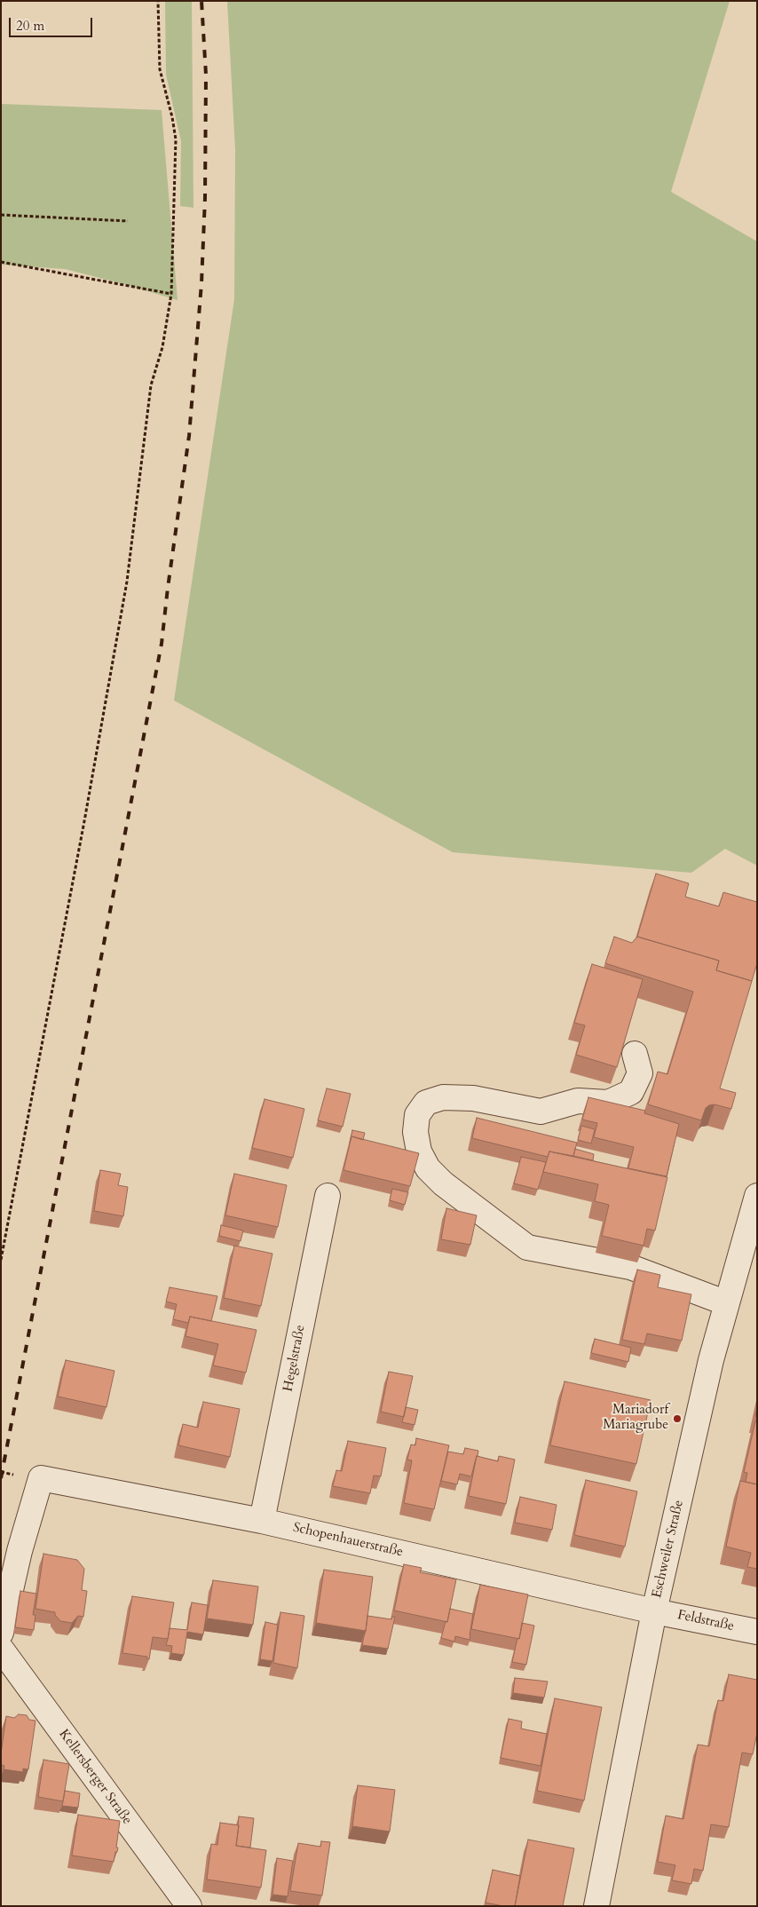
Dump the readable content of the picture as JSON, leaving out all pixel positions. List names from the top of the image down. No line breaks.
{"streets":{"street":["Hegelstraße","Schopenhauerstraße","Eschweiler Straße","Feldstraße","Kellersberger Straße"]},"crossings":[["Hegelstraße","Schopenhauerstraße"],["Schopenhauerstraße","Eschweiler Straße"],["Schopenhauerstraße","Feldstraße"],["Eschweiler Straße","Feldstraße"]],"places":["Mariadorf Mariagrube"],"scale_bar":"20 m"}
